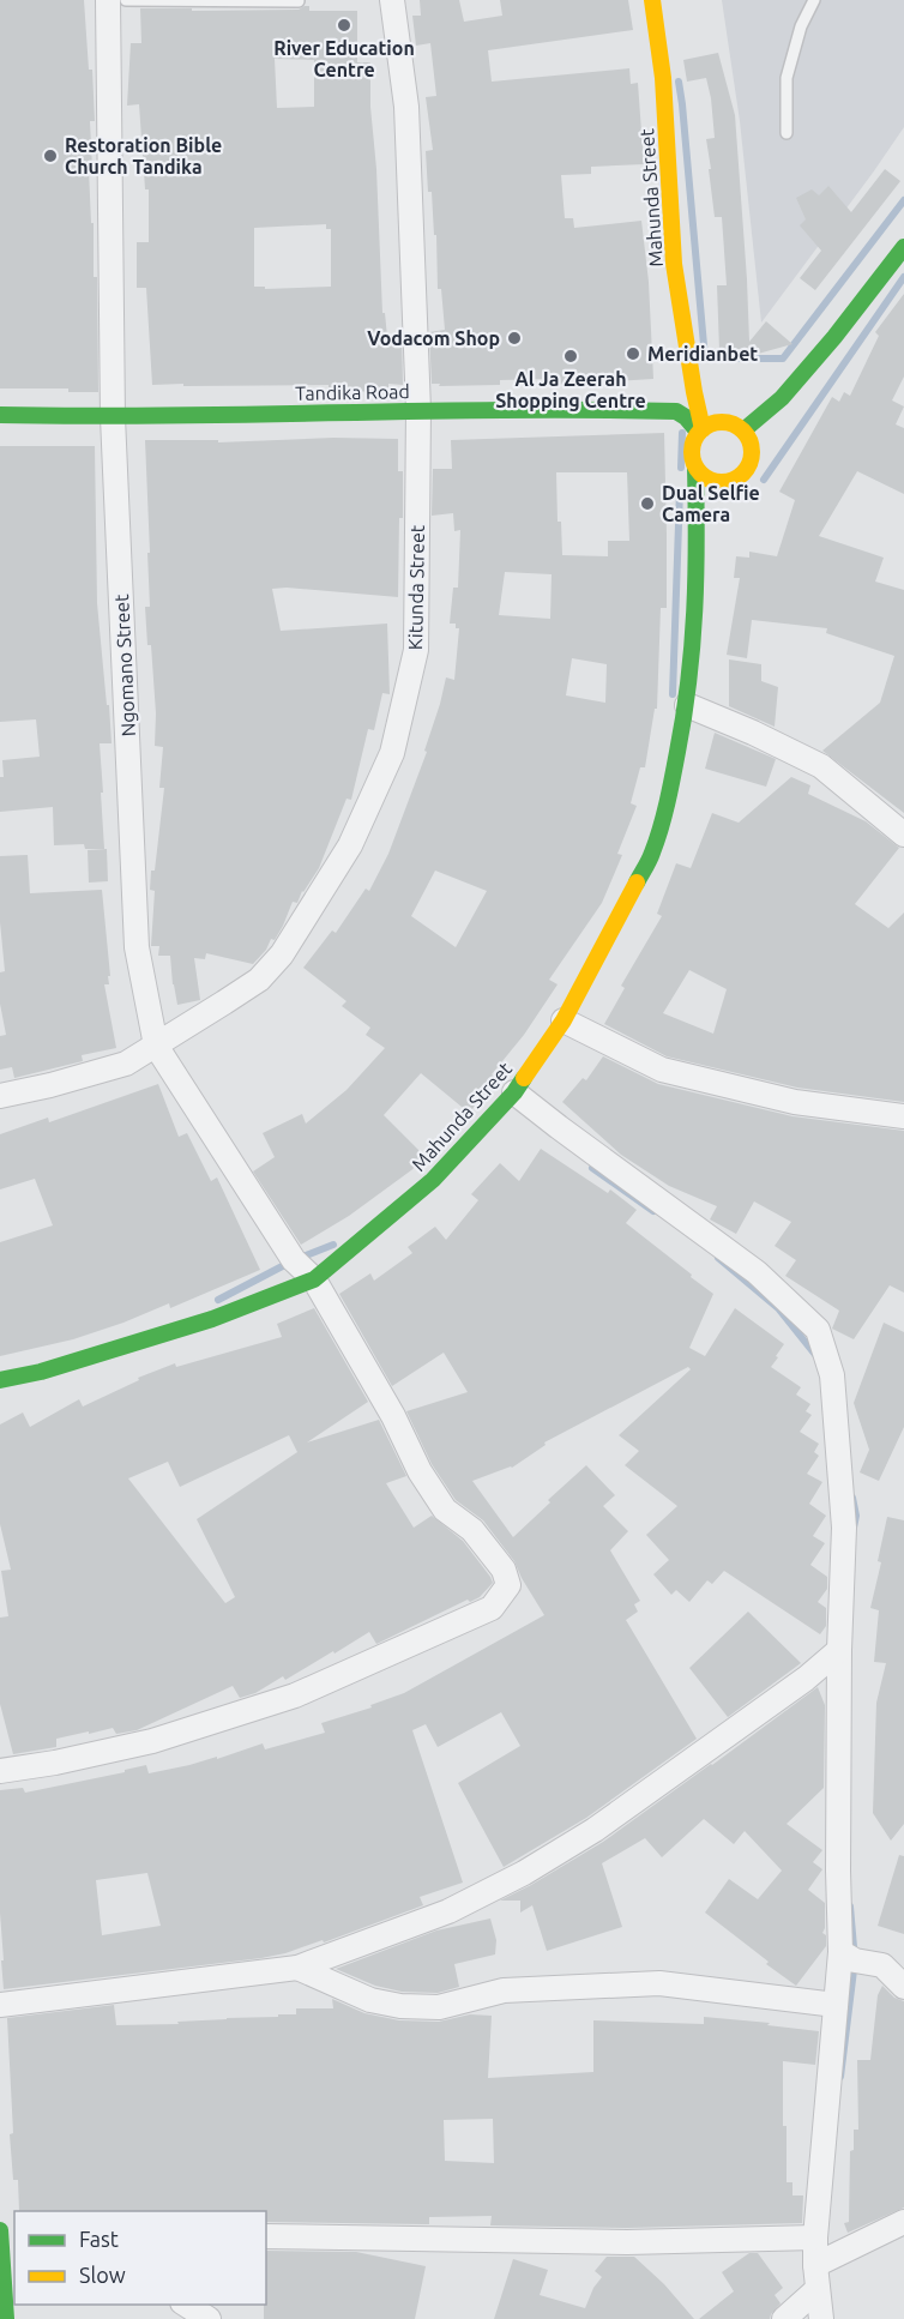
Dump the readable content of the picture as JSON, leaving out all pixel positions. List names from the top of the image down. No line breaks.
{"streets":{"street":["Mahunda Street","Tandika Road","Kitunda Street","Ngomano Street"]},"crossings":[["Mahunda Street","Tandika Road"],["Mahunda Street","Ngomano Street"],["Tandika Road","Kitunda Street"],["Tandika Road","Ngomano Street"],["Kitunda Street","Ngomano Street"]],"places":["River Education Centre","Restoration Bible Church Tandika","Vodacom Shop","Meridianbet","Al Ja Zeerah Shopping Centre","Dual Selfie Camera"],"legend":["Fast","Slow"]}
